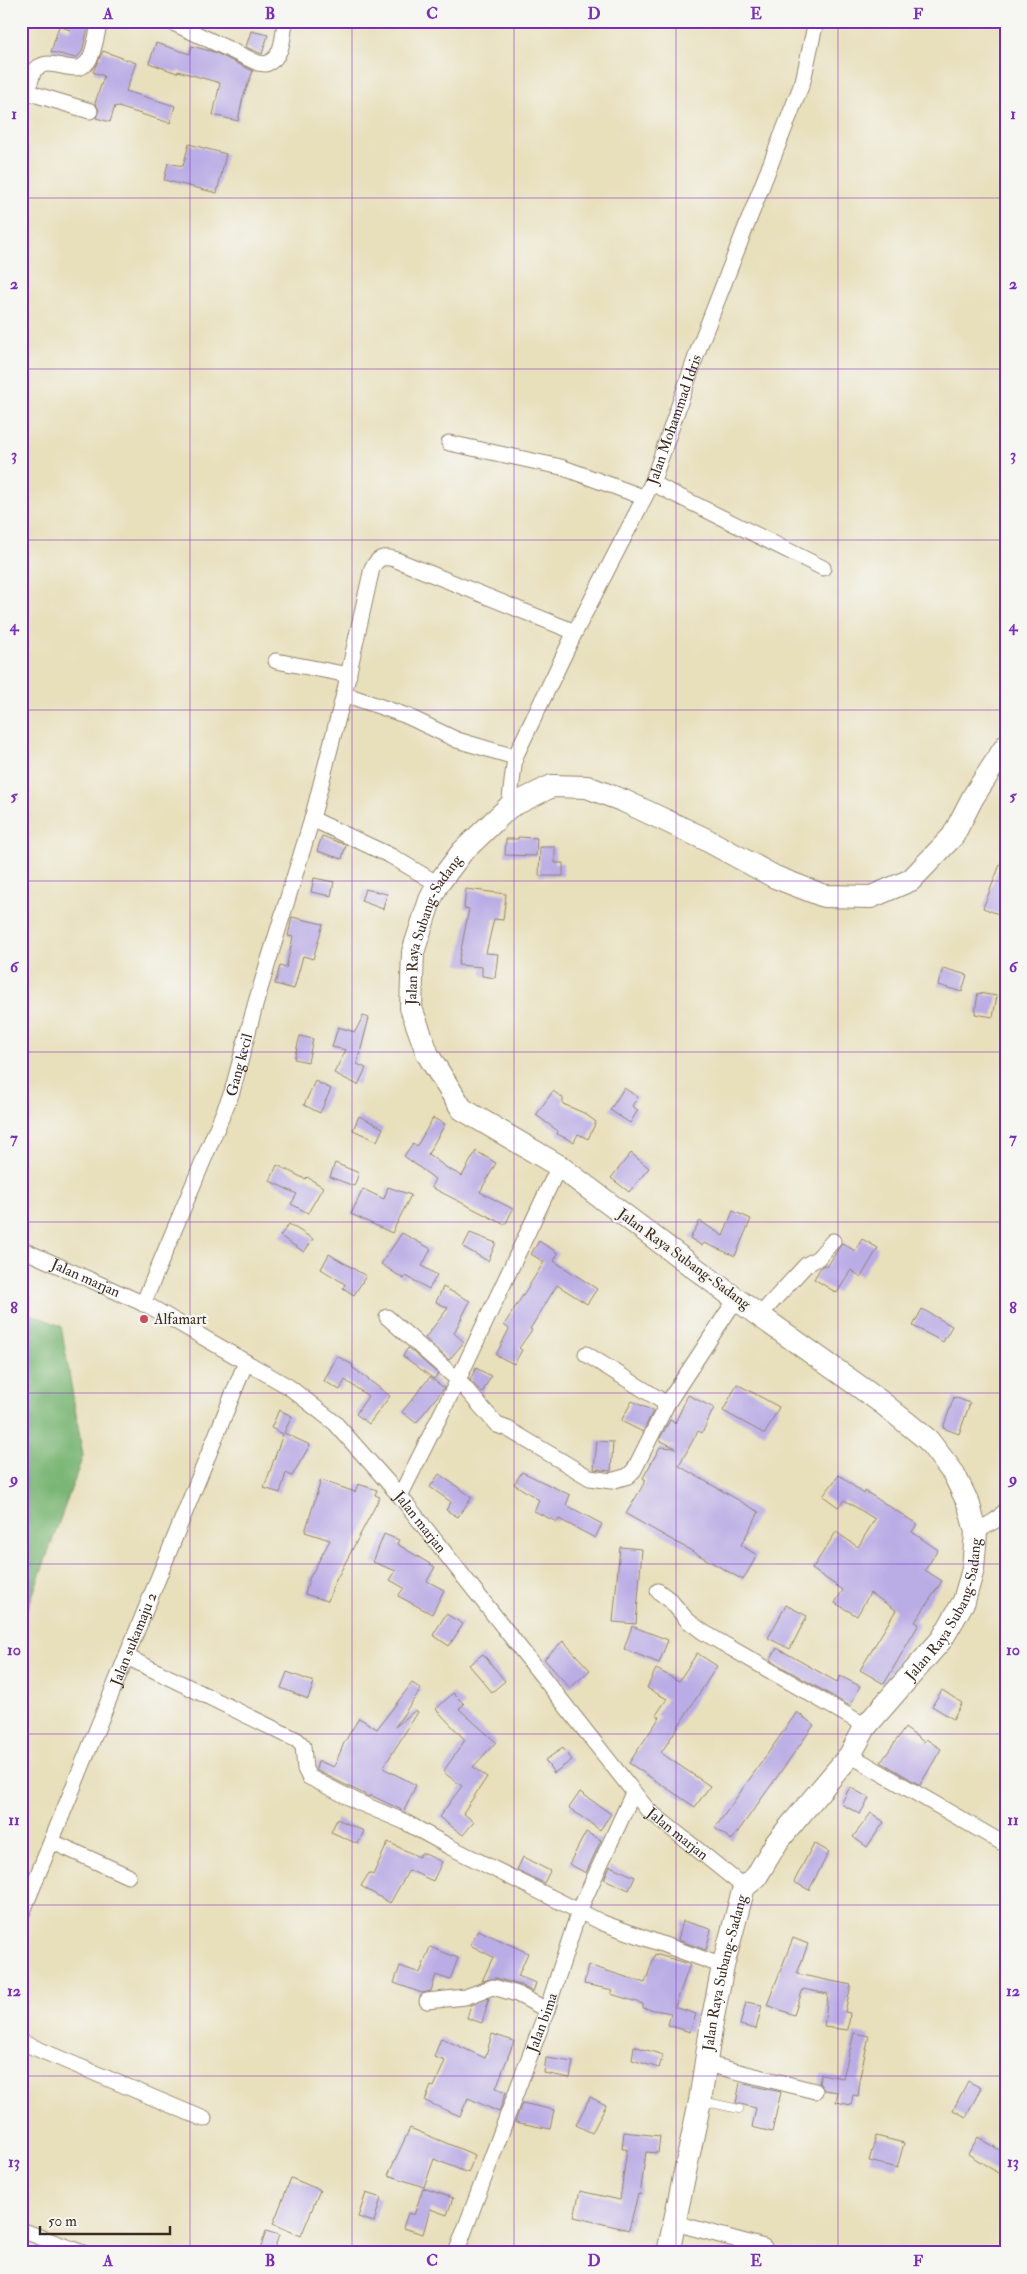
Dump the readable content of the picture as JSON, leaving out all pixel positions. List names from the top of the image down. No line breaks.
{"streets":{"main road":["Jalan Raya Subang-Sadang"],"street":["Jalan Mohammad Idris","Gang kecil","Jalan marjan","Jalan sukamaju 2","Jalan bima"]},"crossings":[["Jalan Mohammad Idris","Jalan Raya Subang-Sadang"],["Jalan Mohammad Idris","Gang kecil"],["Jalan Raya Subang-Sadang","Jalan marjan"],["Gang kecil","Jalan marjan"],["Jalan marjan","Jalan sukamaju 2"],["Jalan marjan","Jalan bima"]],"places":["Alfamart"],"scale_bar":"50 m","grid":{"columns":["A","B","C","D","E","F"],"rows":["1","2","3","4","5","6","7","8","9","10","11","12","13"]}}
